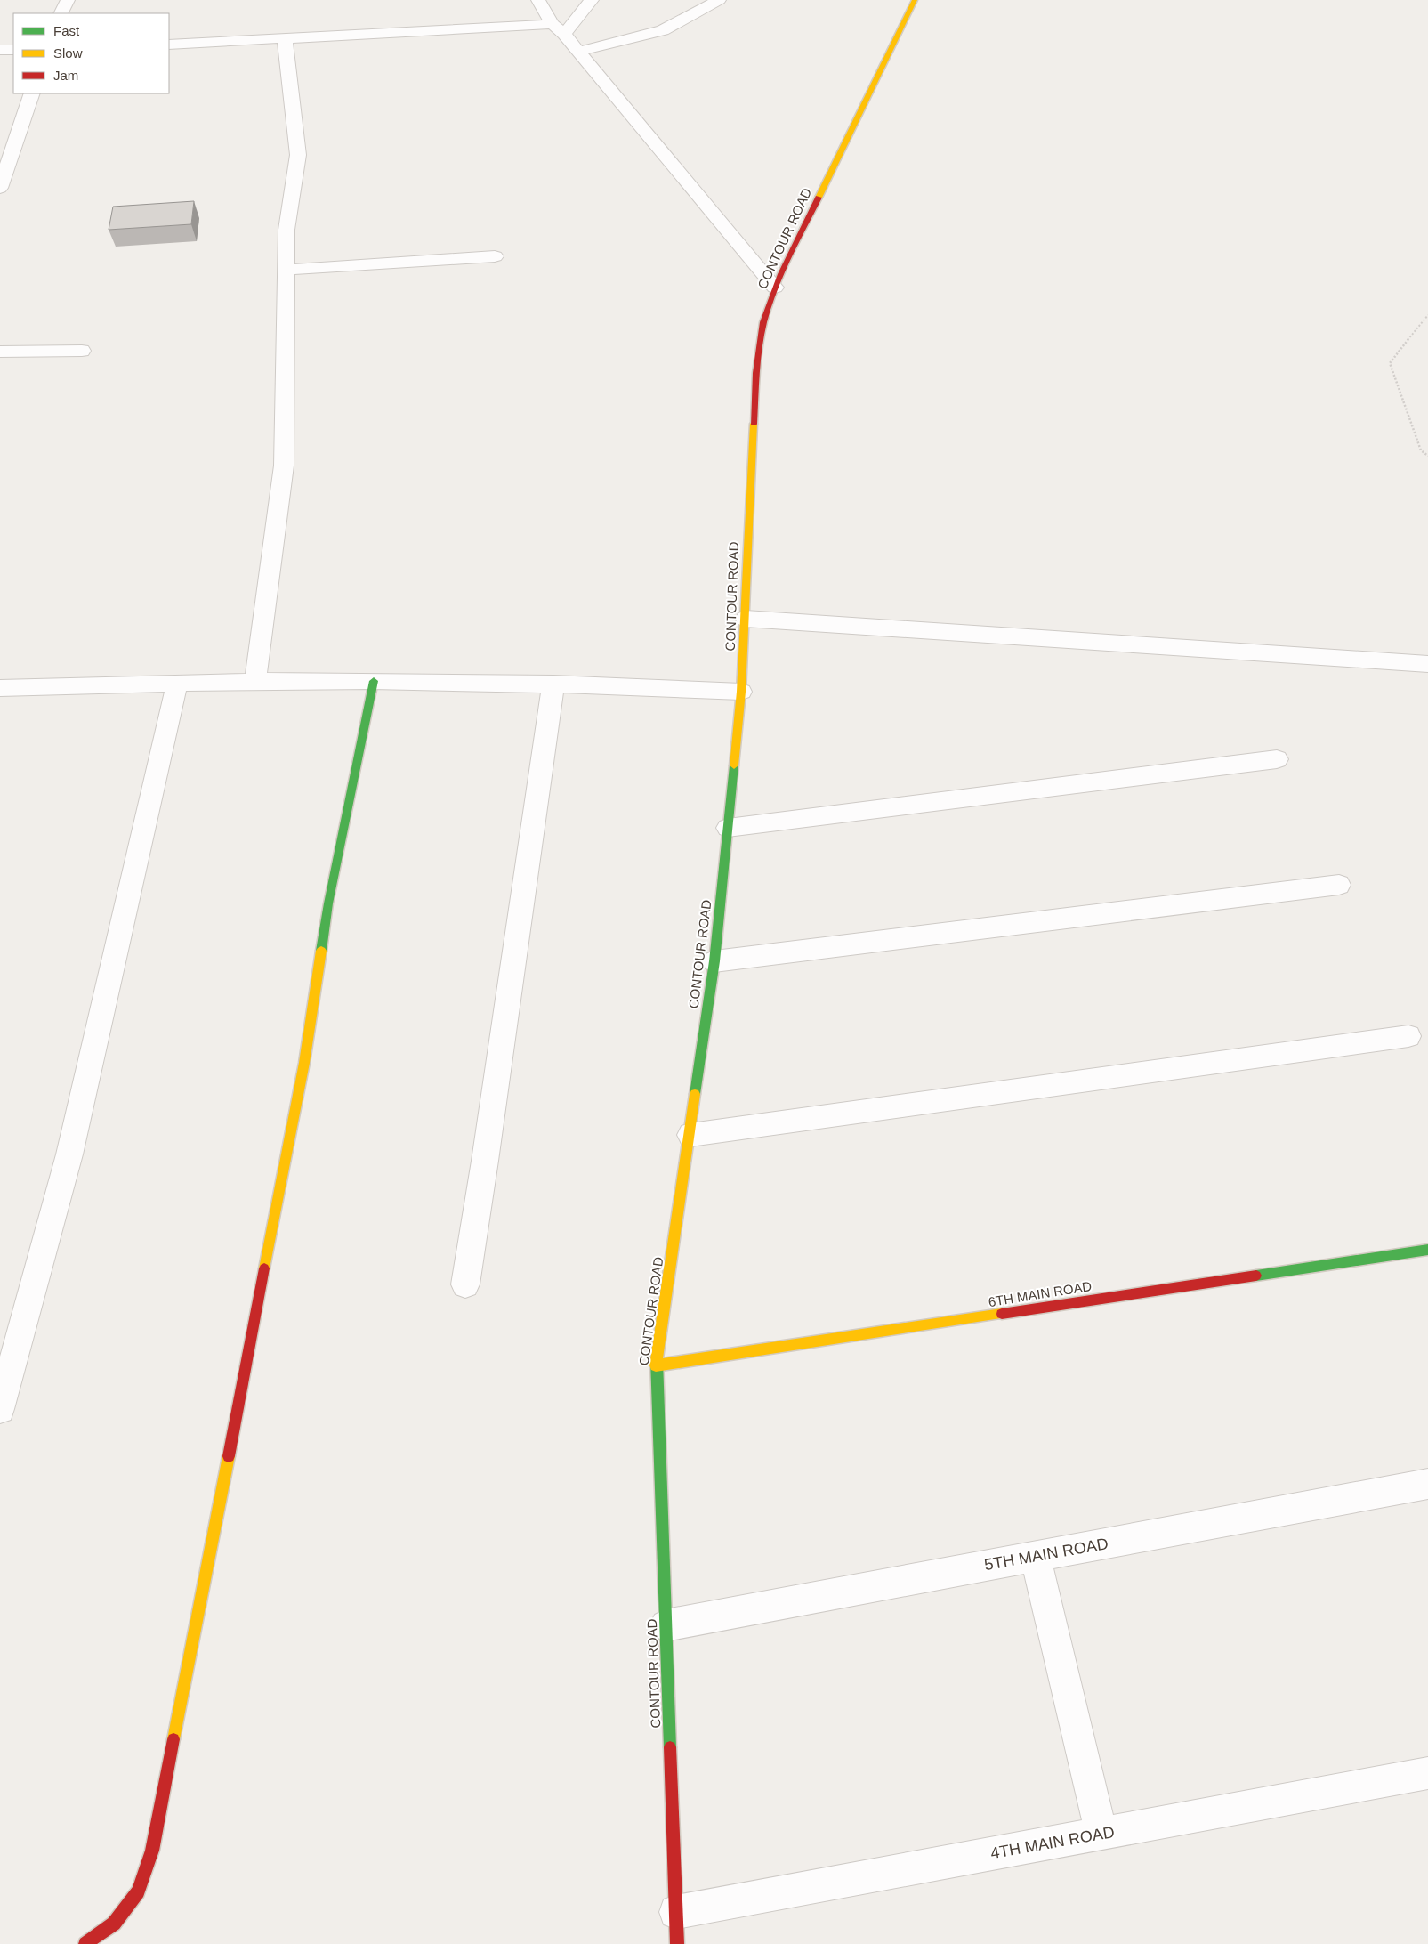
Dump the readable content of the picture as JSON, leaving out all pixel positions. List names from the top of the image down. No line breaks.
{"streets":{"street":["CONTOUR ROAD","6TH MAIN ROAD","5TH MAIN ROAD","4TH MAIN ROAD"]},"crossings":[["CONTOUR ROAD","6TH MAIN ROAD"],["CONTOUR ROAD","5TH MAIN ROAD"],["CONTOUR ROAD","4TH MAIN ROAD"]],"legend":["Fast","Slow","Jam"]}
